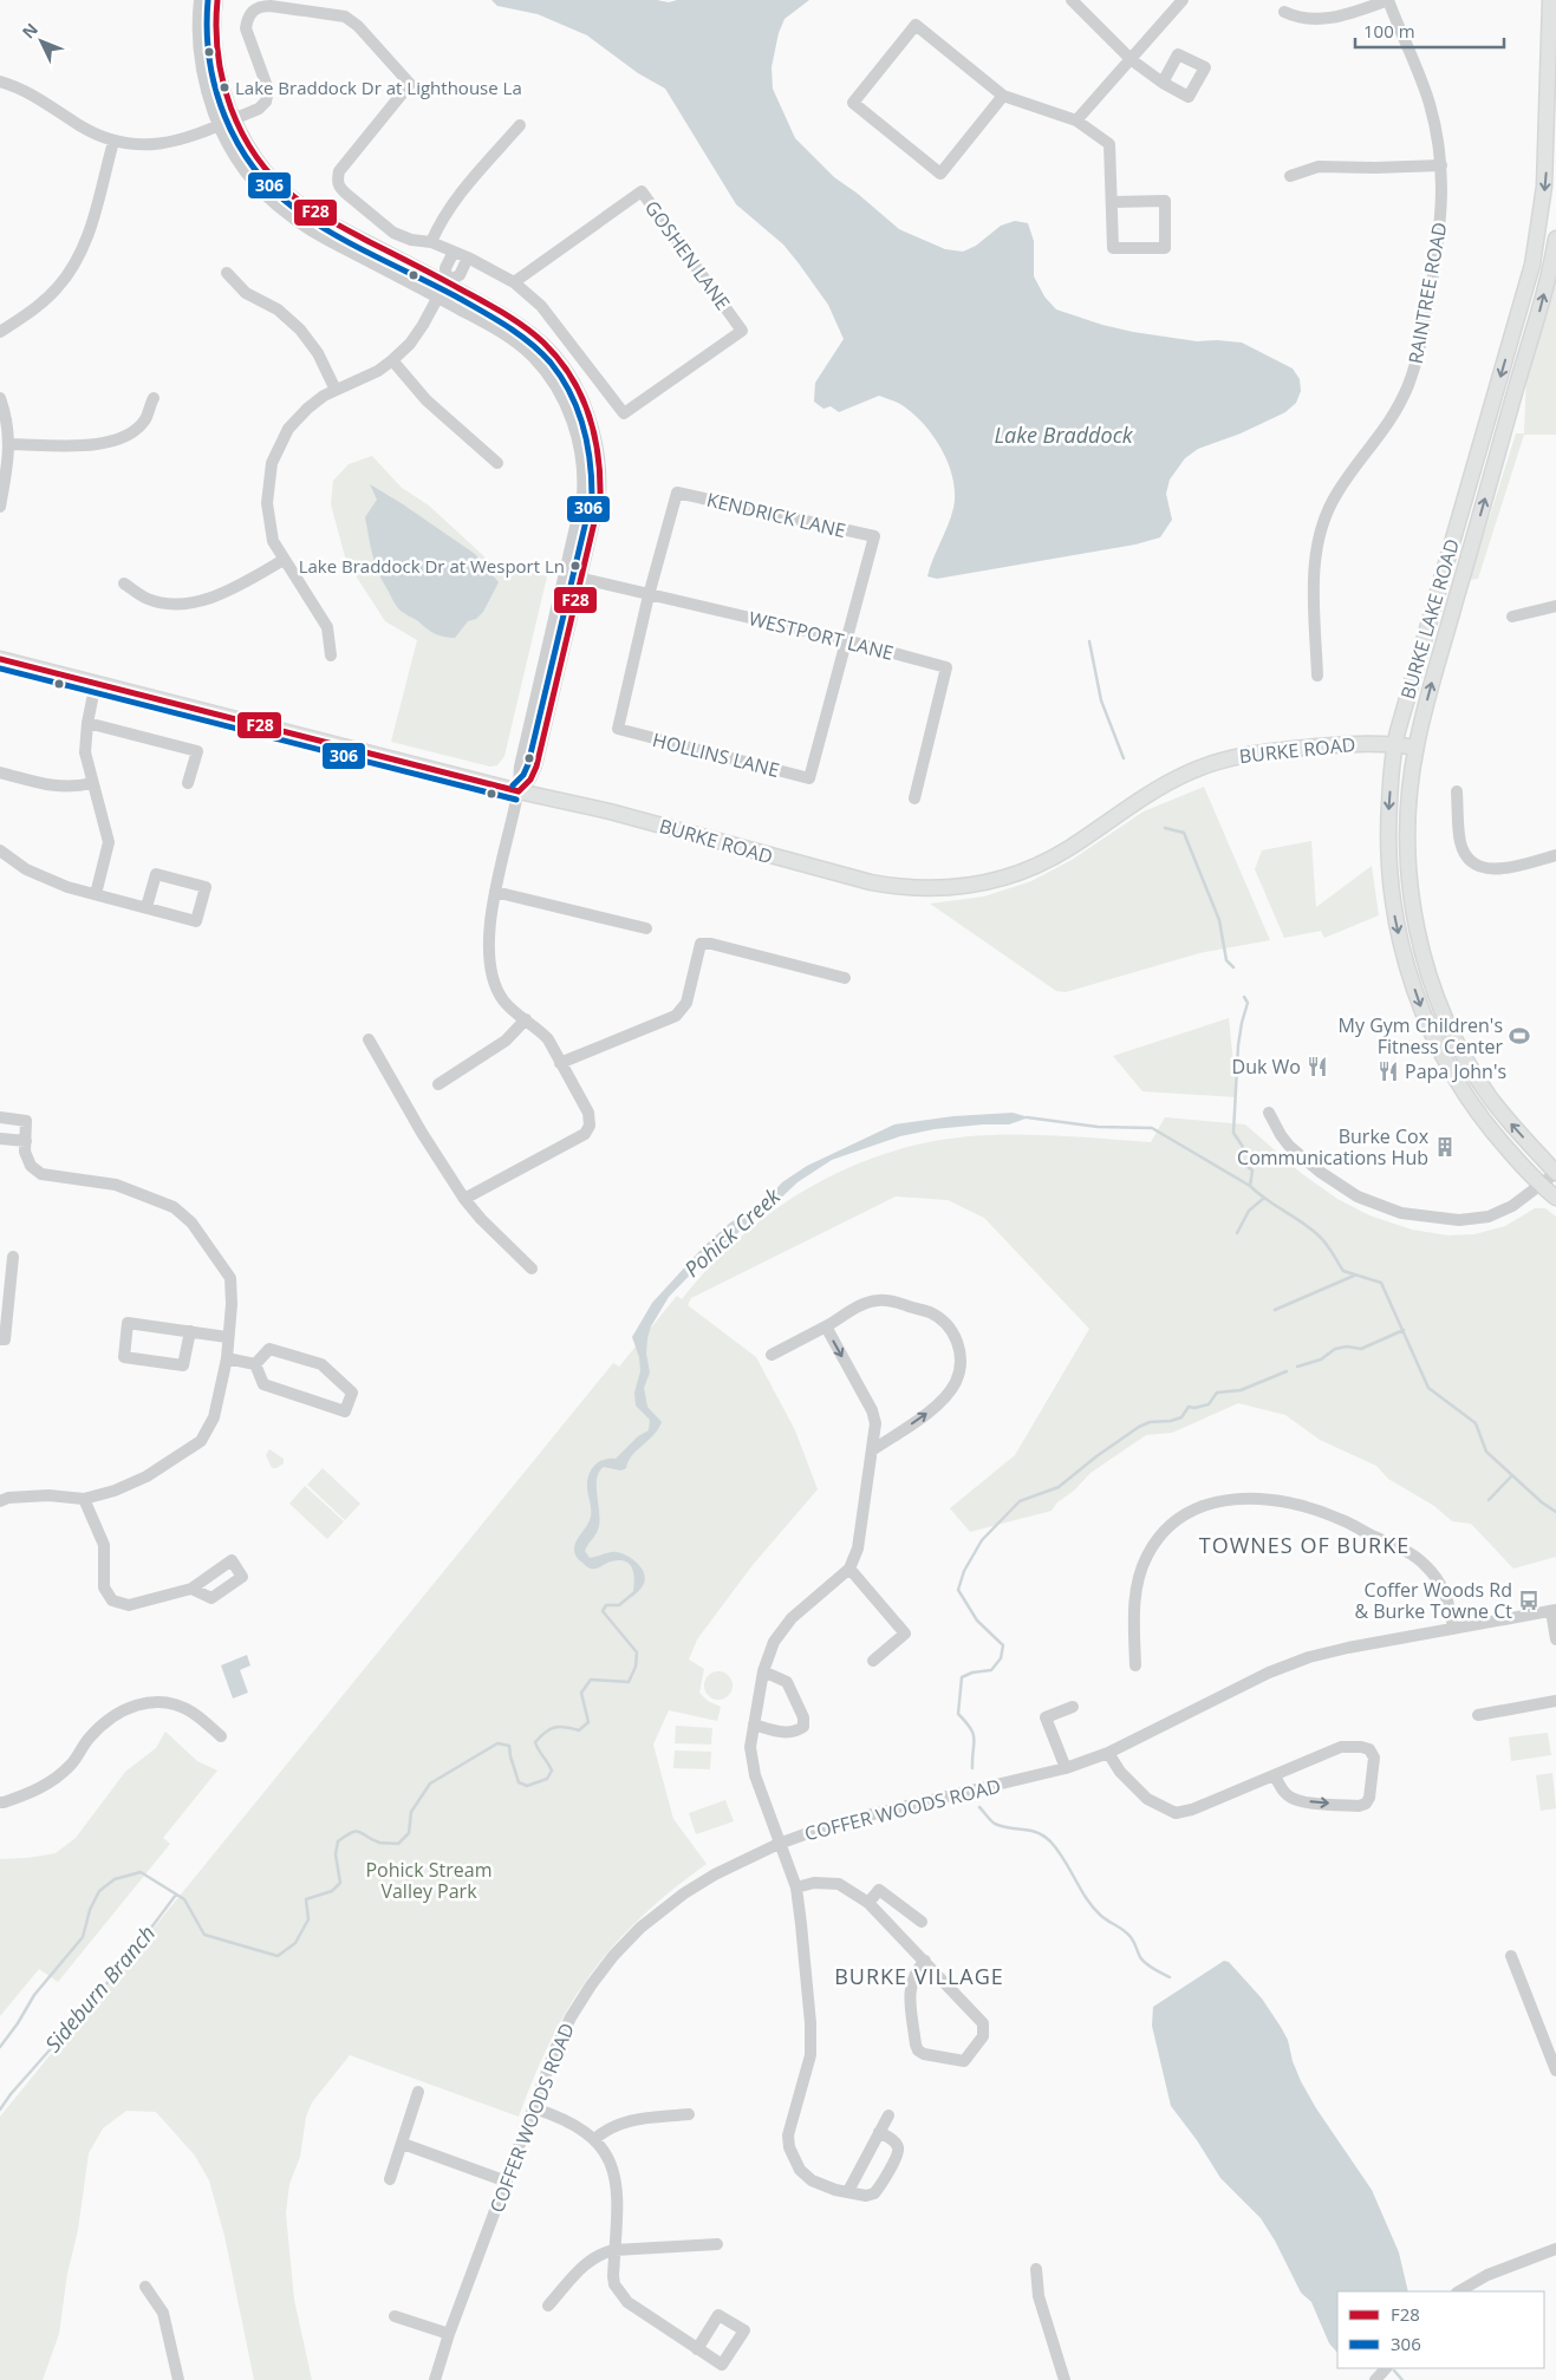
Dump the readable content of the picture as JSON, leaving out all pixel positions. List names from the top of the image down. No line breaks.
{"streets":{"main road":["BURKE LAKE ROAD","BURKE ROAD"],"street":["GOSHEN LANE","RAINTREE ROAD","KENDRICK LANE","WESTPORT LANE","HOLLINS LANE","COFFER WOODS ROAD"]},"crossings":[["KENDRICK LANE","WESTPORT LANE"],["KENDRICK LANE","HOLLINS LANE"],["BURKE LAKE ROAD","BURKE ROAD"],["WESTPORT LANE","HOLLINS LANE"]],"districts":["TOWNES OF BURKE","BURKE VILLAGE"],"water":["Lake Braddock","Pohick Creek","Sideburn Branch"],"parks":["Pohick Stream Valley Park"],"places":{"other":["Lake Braddock Dr at Lighthouse La","Lake Braddock Dr at Wesport Ln"],"sports":["My Gym Children's Fitness Center"],"restaurant":["Duk Wo","Papa John's"],"building":["Burke Cox Communications Hub"],"bus stop":["Coffer Woods Rd & Burke Towne Ct"]},"lines":["transit line F28","transit line 306"],"legend":["F28","306"],"scale_bar":"100 m","north":"top left"}
